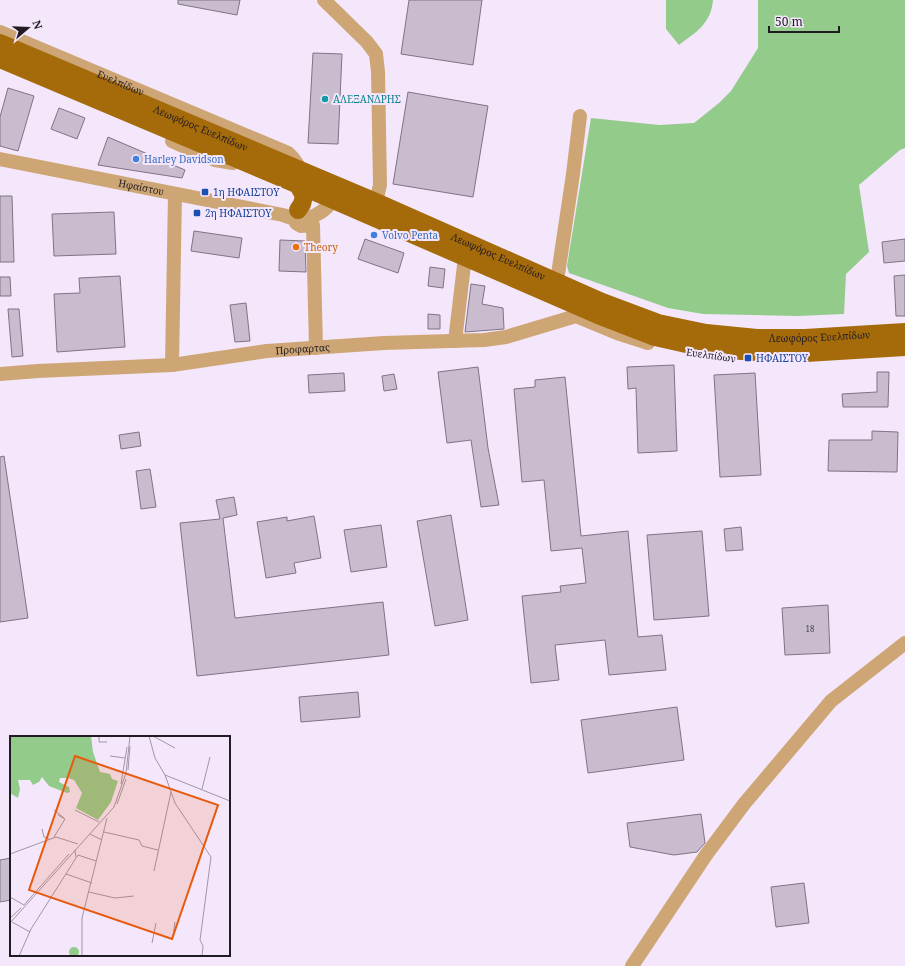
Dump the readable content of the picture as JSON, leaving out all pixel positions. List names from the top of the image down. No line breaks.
{"streets":{"main road":["Λεωφόρος Ευελπίδων"],"street":["Ευελπίδων","Ηφαίστου","Προφαρτας"]},"crossings":[["Ευελπίδων","Λεωφόρος Ευελπίδων"],["Λεωφόρος Ευελπίδων","Προφαρτας"],["Ηφαίστου","Προφαρτας"]],"places":{"other":["ΑΛΕΞΑΝΔΡΗΣ","Harley Davidson","Volvo Penta","Theory"],"transit":["1η ΗΦΑΙΣΤΟΥ","2η ΗΦΑΙΣΤΟΥ","ΗΦΑΙΣΤΟΥ"]},"house_numbers":["18"],"scale_bar":"50 m","north":"right"}
